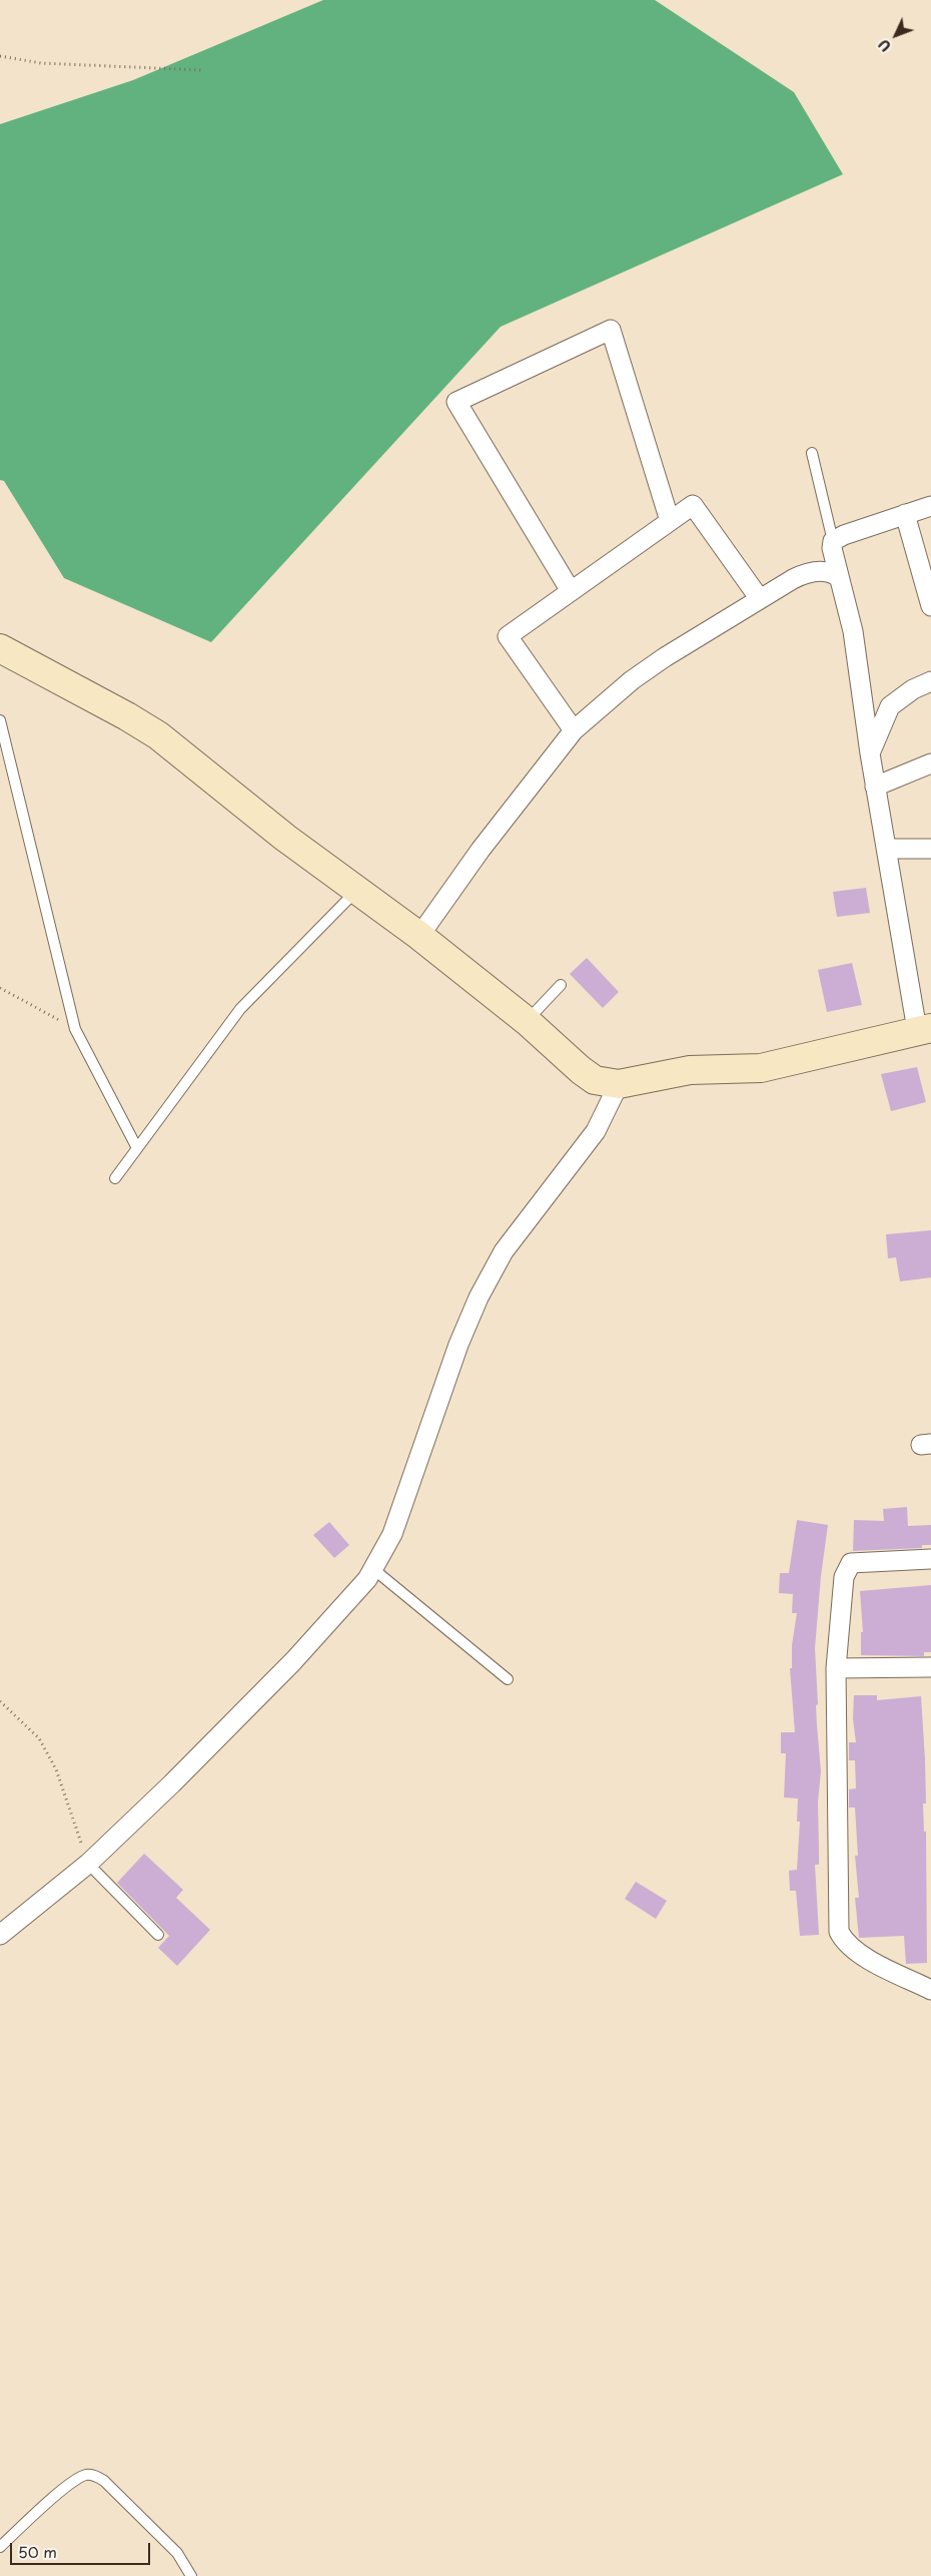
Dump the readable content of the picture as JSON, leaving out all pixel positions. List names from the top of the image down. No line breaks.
{"scale_bar":"50 m","north":"bottom left"}
